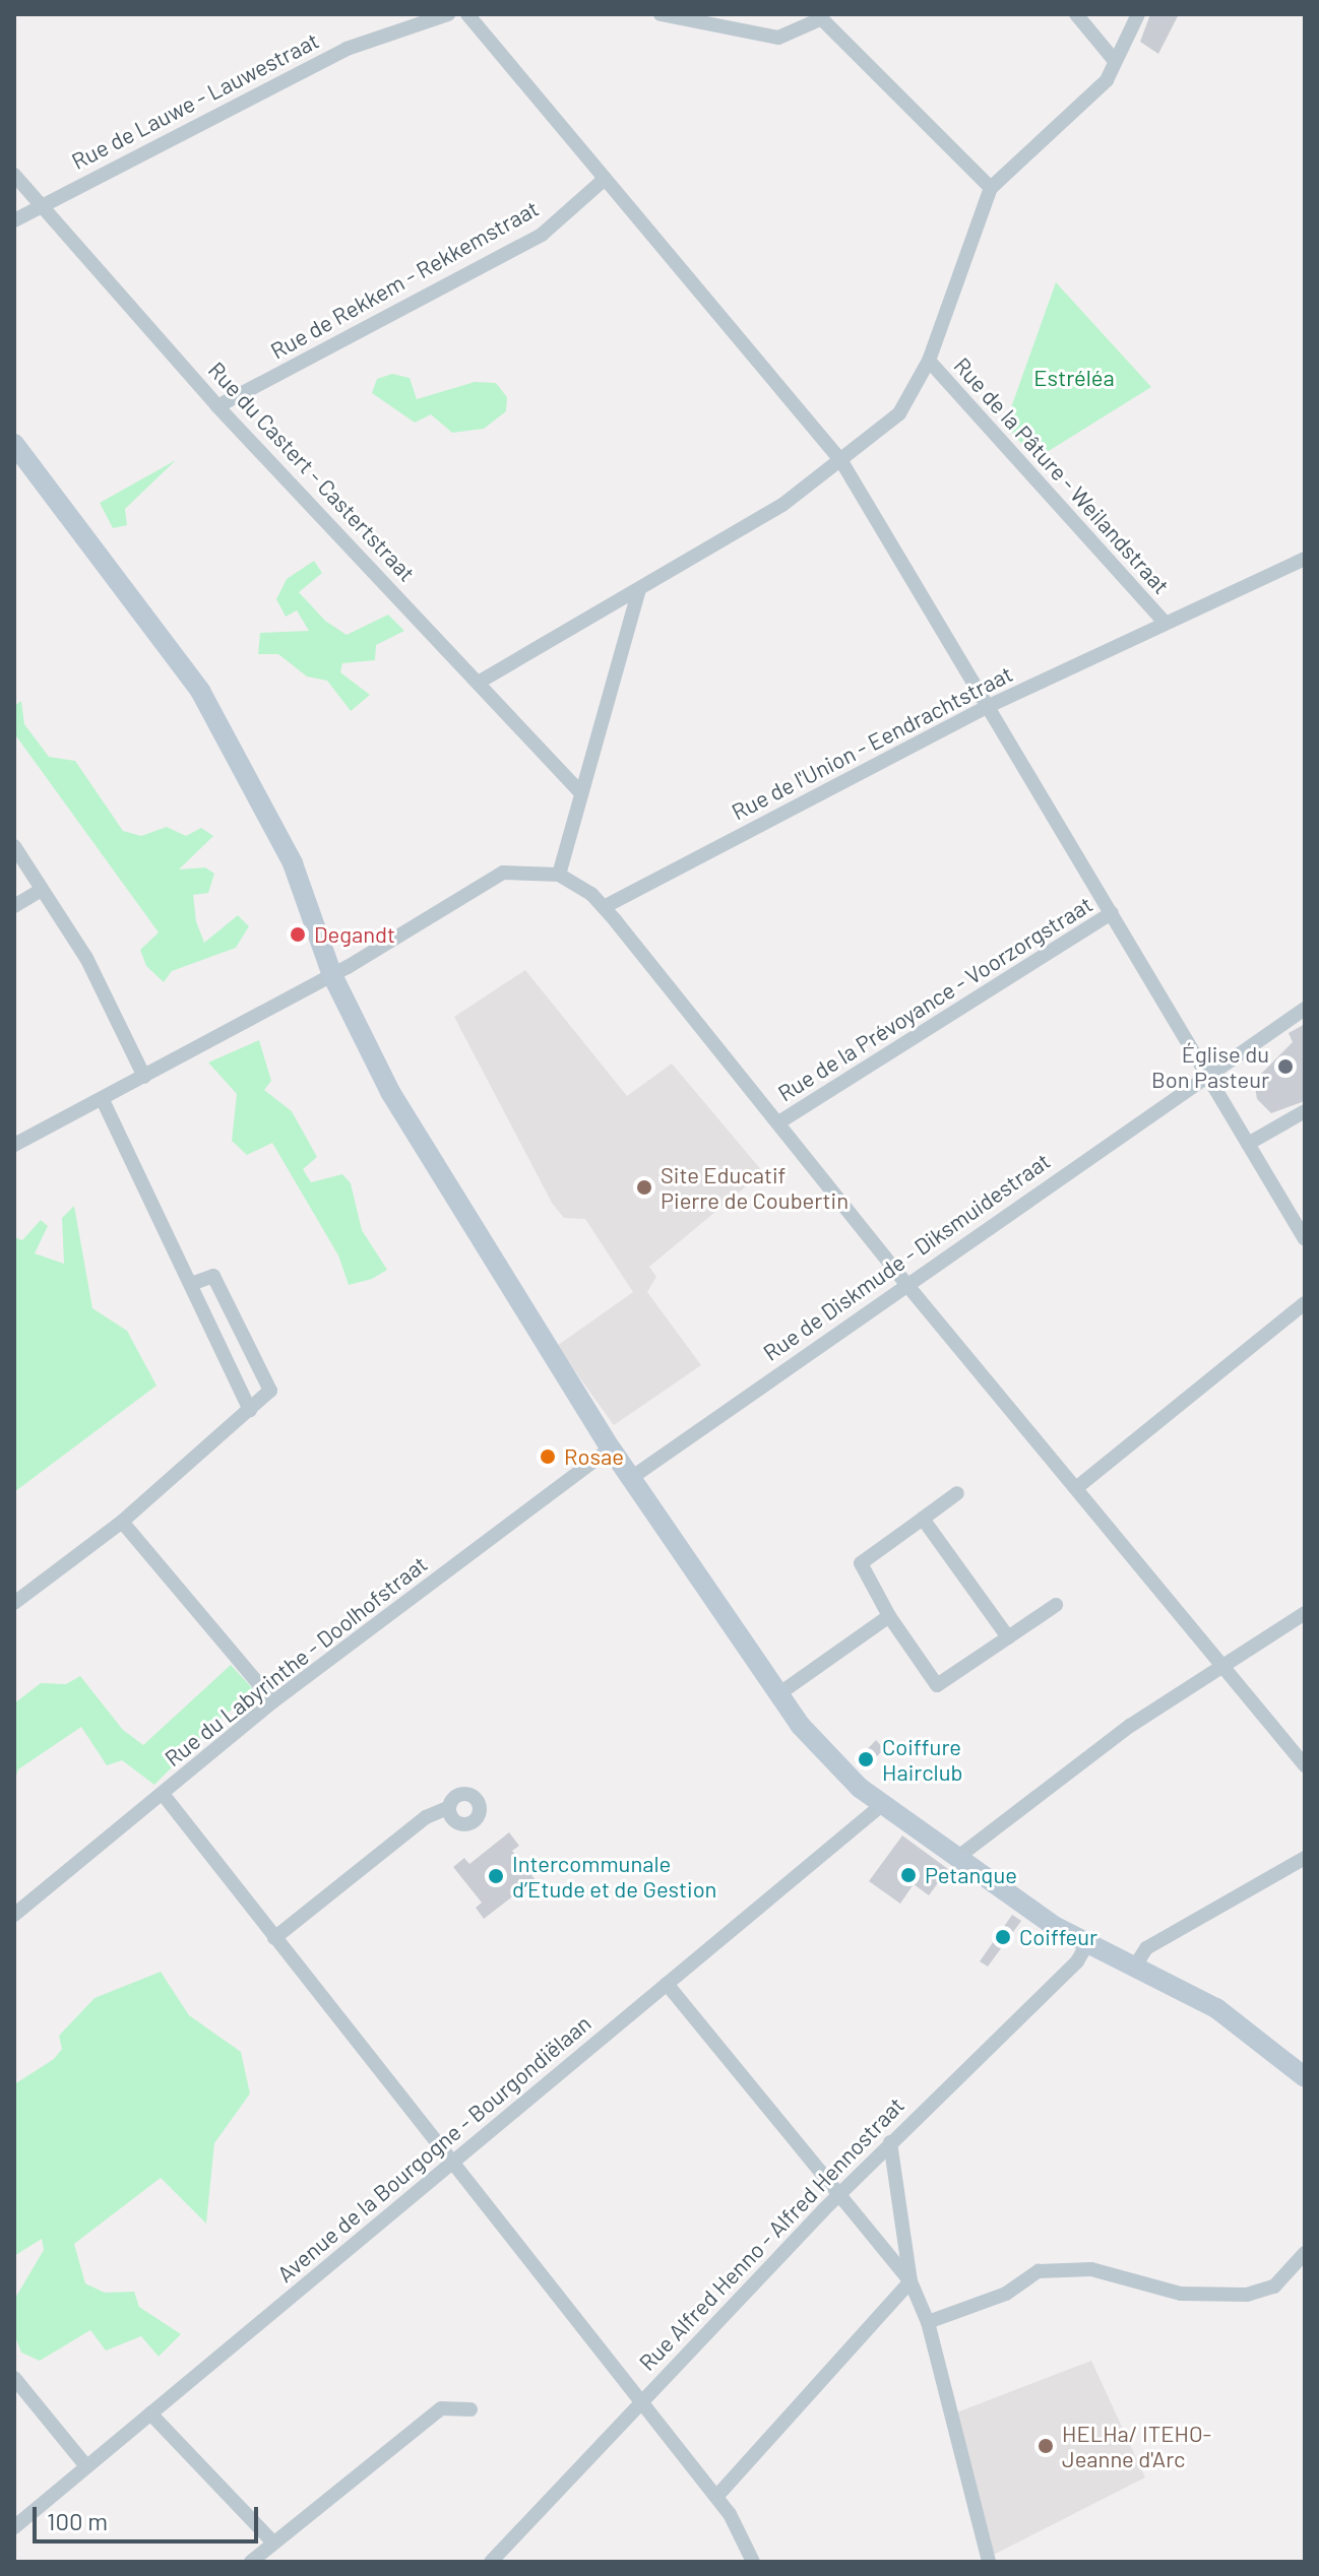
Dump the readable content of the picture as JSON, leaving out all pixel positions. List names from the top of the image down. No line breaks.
{"streets":{"street":["Rue de Lauwe - Lauwestraat","Rue de Rekkem - Rekkemstraat","Rue du Castert - Castertstraat","Rue de la Pâture - Weilandstraat","Rue de l'Union - Eendrachtstraat","Rue de la Prévoyance - Voorzorgstraat","Rue de Diskmude - Diksmuidestraat","Rue du Labyrinthe - Doolhofstraat","Avenue de la Bourgogne - Bourgondiëlaan","Rue Alfred Henno - Alfred Hennostraat"]},"crossings":[["Rue de Lauwe - Lauwestraat","Rue du Castert - Castertstraat"],["Rue de Rekkem - Rekkemstraat","Rue du Castert - Castertstraat"],["Rue de la Pâture - Weilandstraat","Rue de l'Union - Eendrachtstraat"]],"parks":["Estréléa"],"places":["Degandt","Église du Bon Pasteur","Site Educatif Pierre de Coubertin","Rosae","Coiffure Hairclub","Petanque","Intercommunale d’Etude et de Gestion","Coiffeur","HELHa/ ITEHO- Jeanne d'Arc"],"scale_bar":"100 m"}
